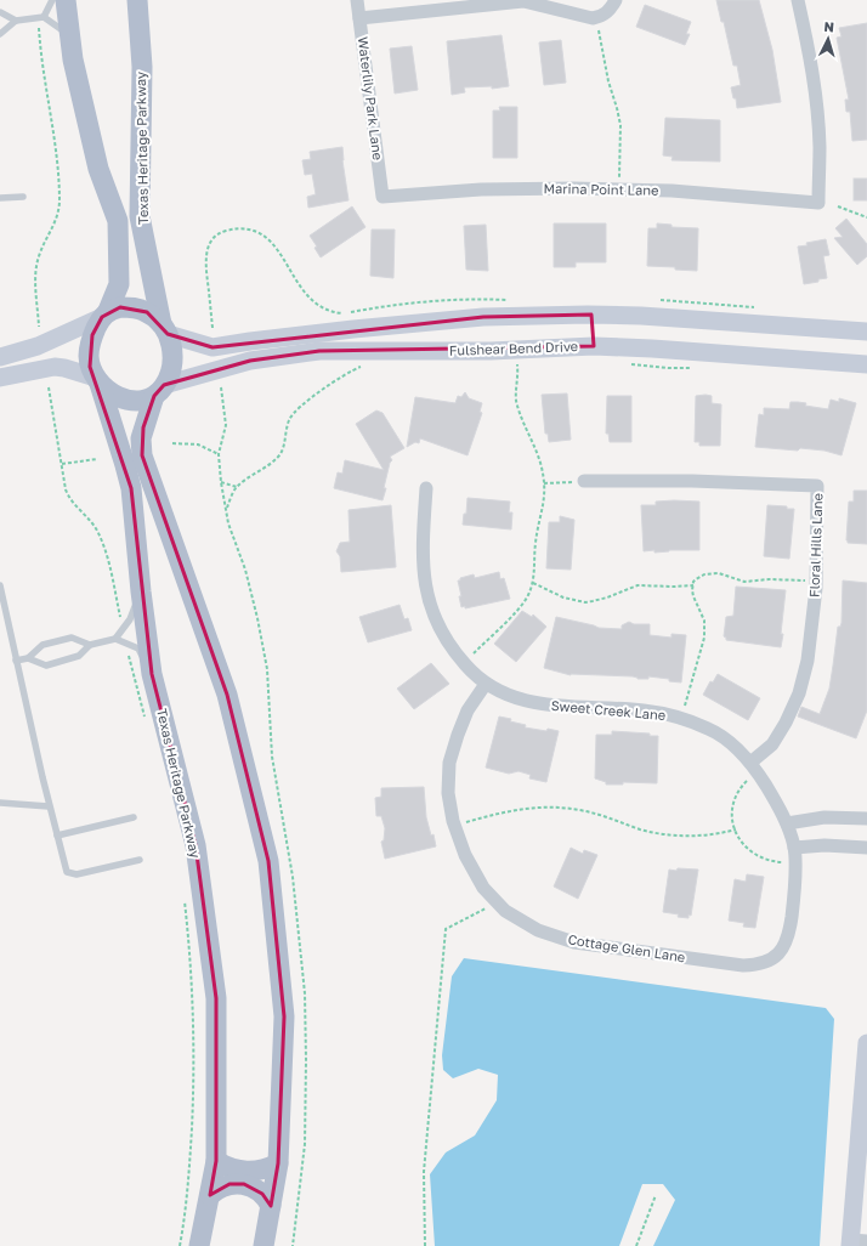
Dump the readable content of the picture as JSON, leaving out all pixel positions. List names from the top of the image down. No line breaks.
{"streets":{"main road":["Texas Heritage Parkway","Fulshear Bend Drive"],"street":["Waterlily Park Lane","Marina Point Lane","Floral Hills Lane","Sweet Creek Lane","Cottage Glen Lane"]},"crossings":[["Waterlily Park Lane","Marina Point Lane"],["Texas Heritage Parkway","Fulshear Bend Drive"],["Floral Hills Lane","Sweet Creek Lane"],["Sweet Creek Lane","Cottage Glen Lane"]],"north":"top"}
